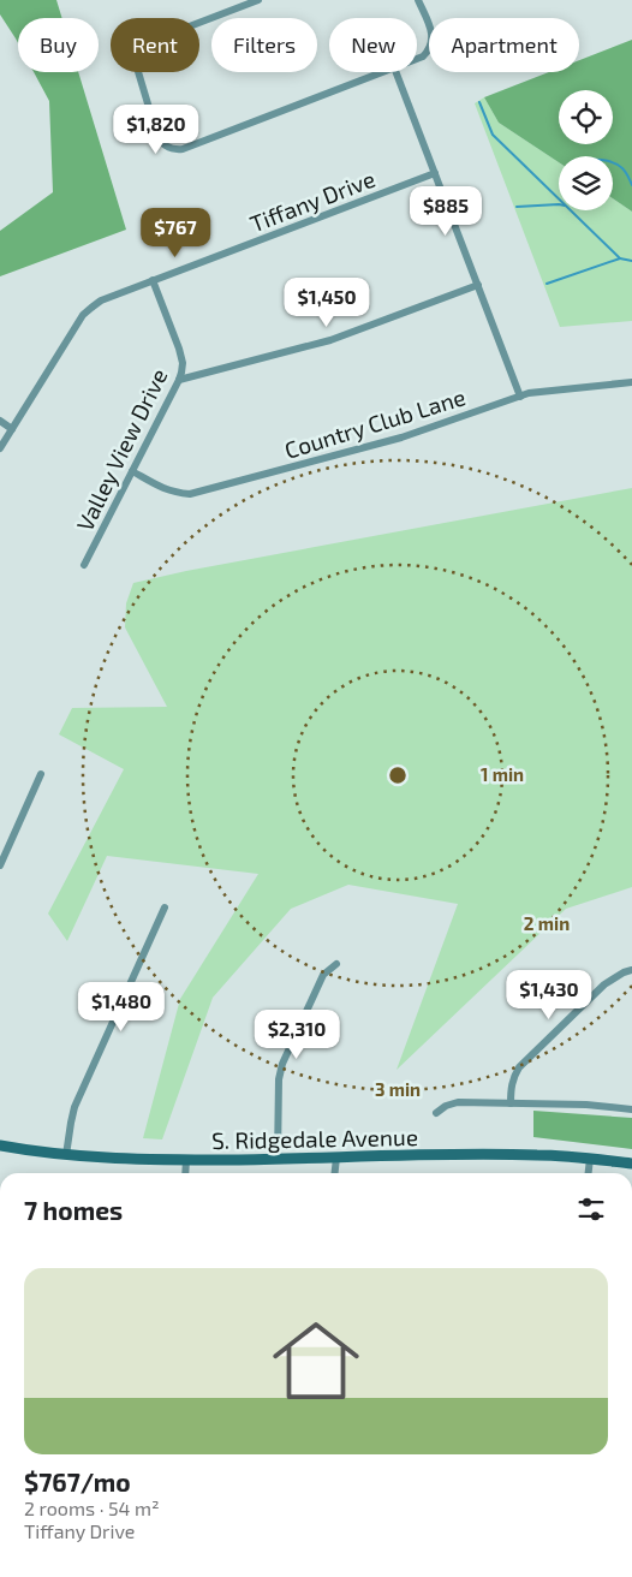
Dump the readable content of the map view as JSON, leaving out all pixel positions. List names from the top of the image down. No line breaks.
{"streets":{"main road":["S. Ridgedale Avenue"],"street":["Tiffany Drive","Country Club Lane","Valley View Drive"]},"crossings":[["Tiffany Drive","Valley View Drive"],["Country Club Lane","Valley View Drive"]],"page":{"chip":["Buy","Rent","Filters","New","Apartment"],"price":["$1,820","$885","$767","$1,450","$1,430","$1,480","$2,310"],"heading":"7 homes","list":[{"name":"$767/mo","note":"2 rooms · 54 m² · Tiffany Drive"}]},"rings":["1 min","2 min","3 min"]}
